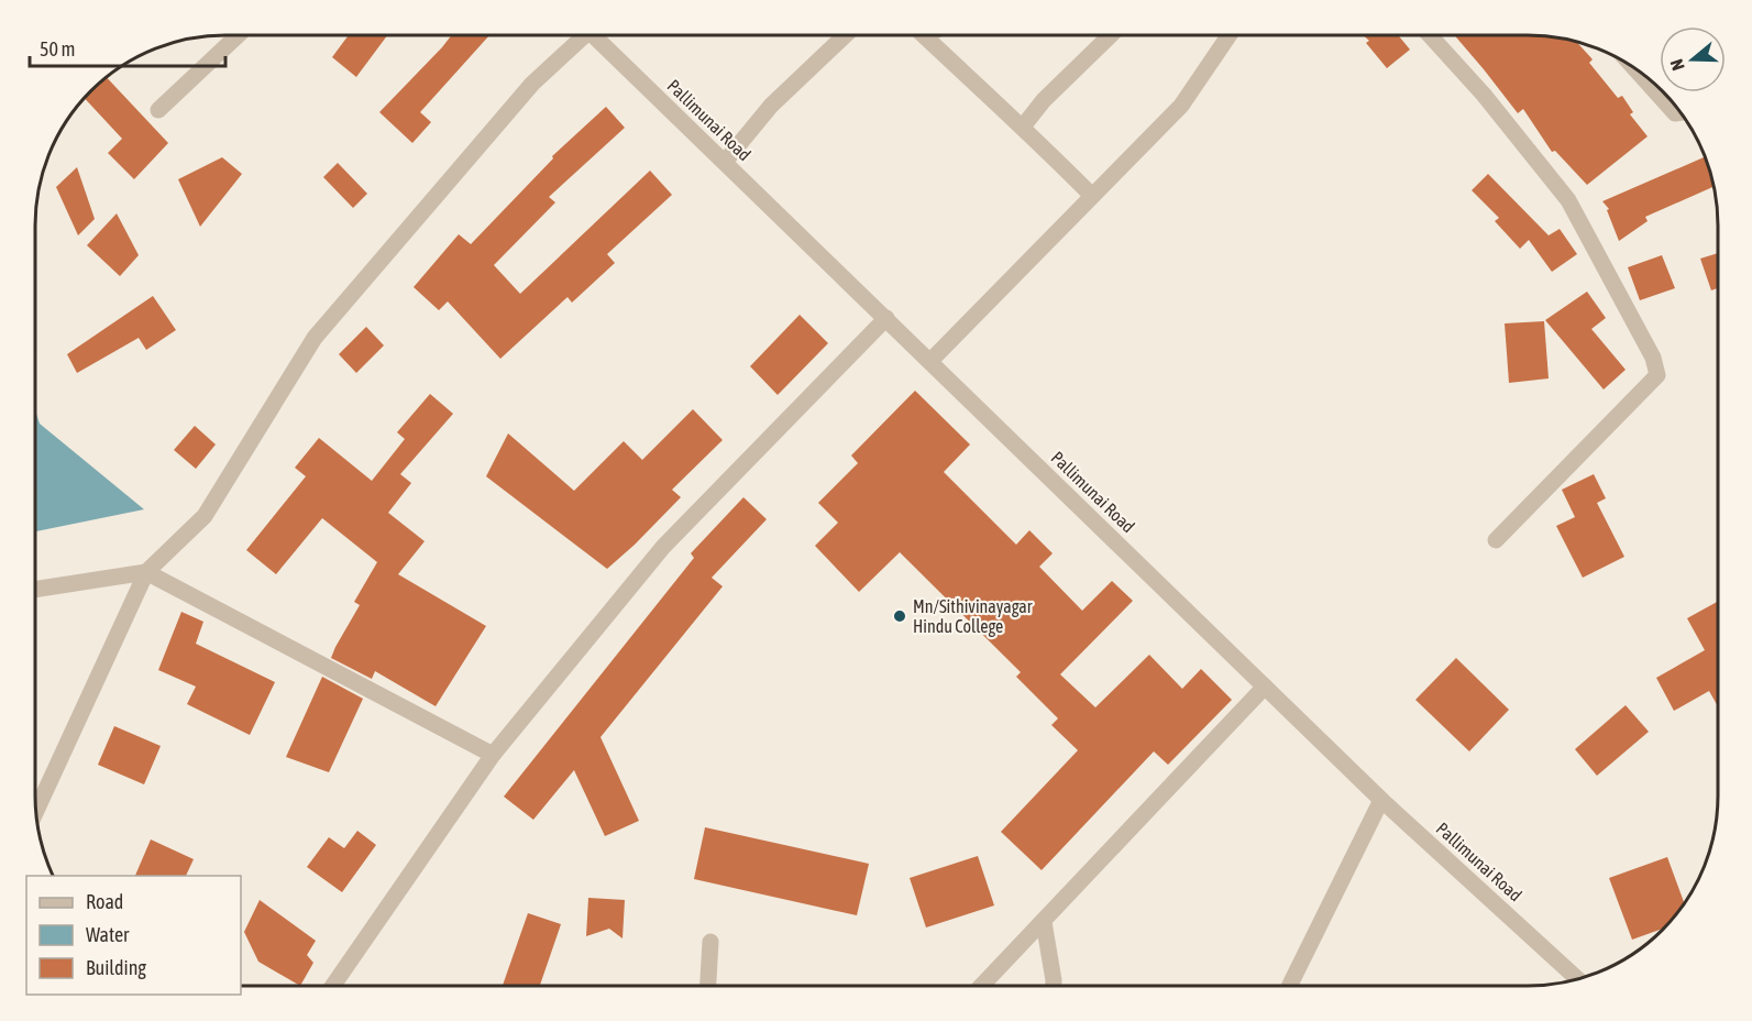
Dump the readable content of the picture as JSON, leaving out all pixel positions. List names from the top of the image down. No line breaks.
{"streets":{"street":["Pallimunai Road"]},"places":["Mn/Sithivinayagar Hindu College"],"legend":["Road","Water","Building"],"scale_bar":"50 m","north":"left"}
